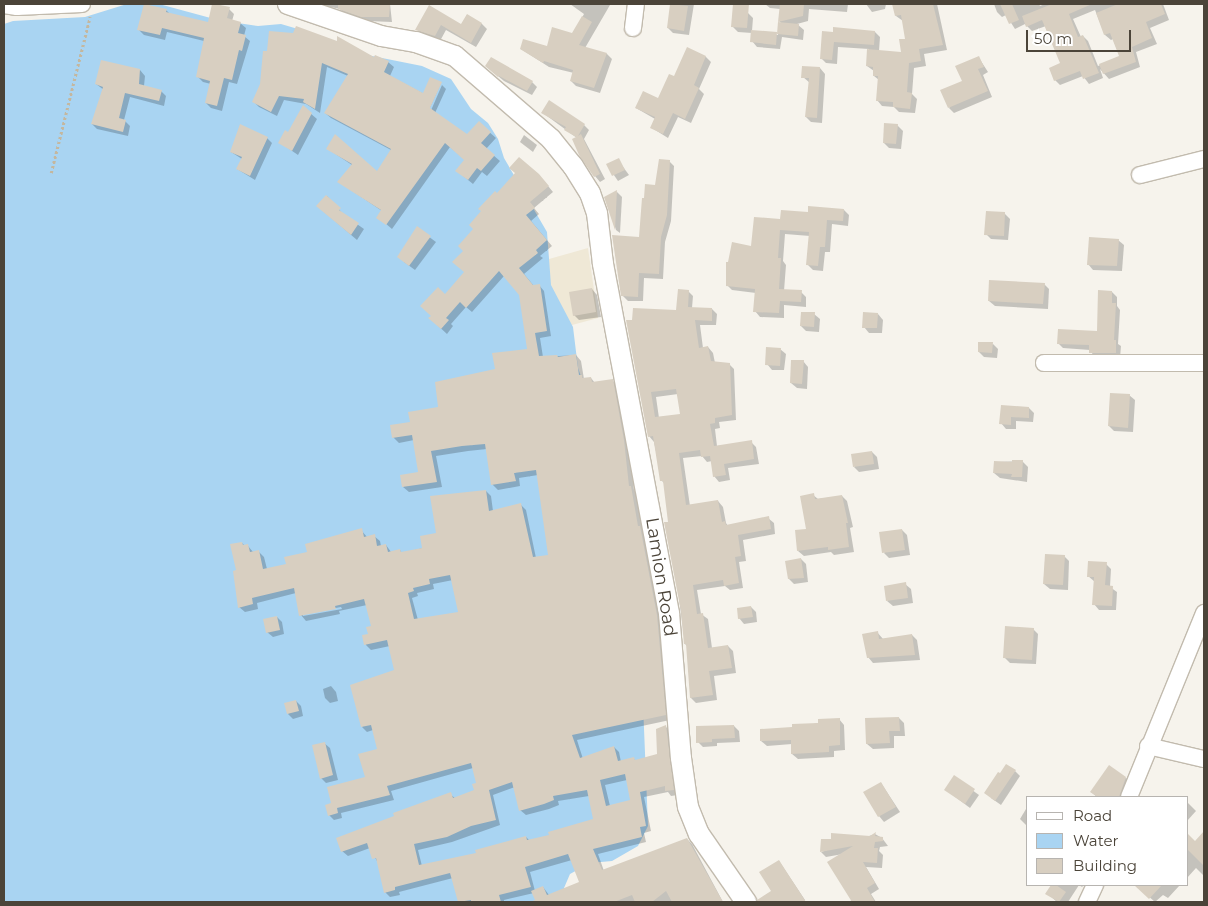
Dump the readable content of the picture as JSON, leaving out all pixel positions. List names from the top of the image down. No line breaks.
{"streets":{"street":["Lamion Road"]},"legend":["Road","Water","Building"],"scale_bar":"50 m"}
